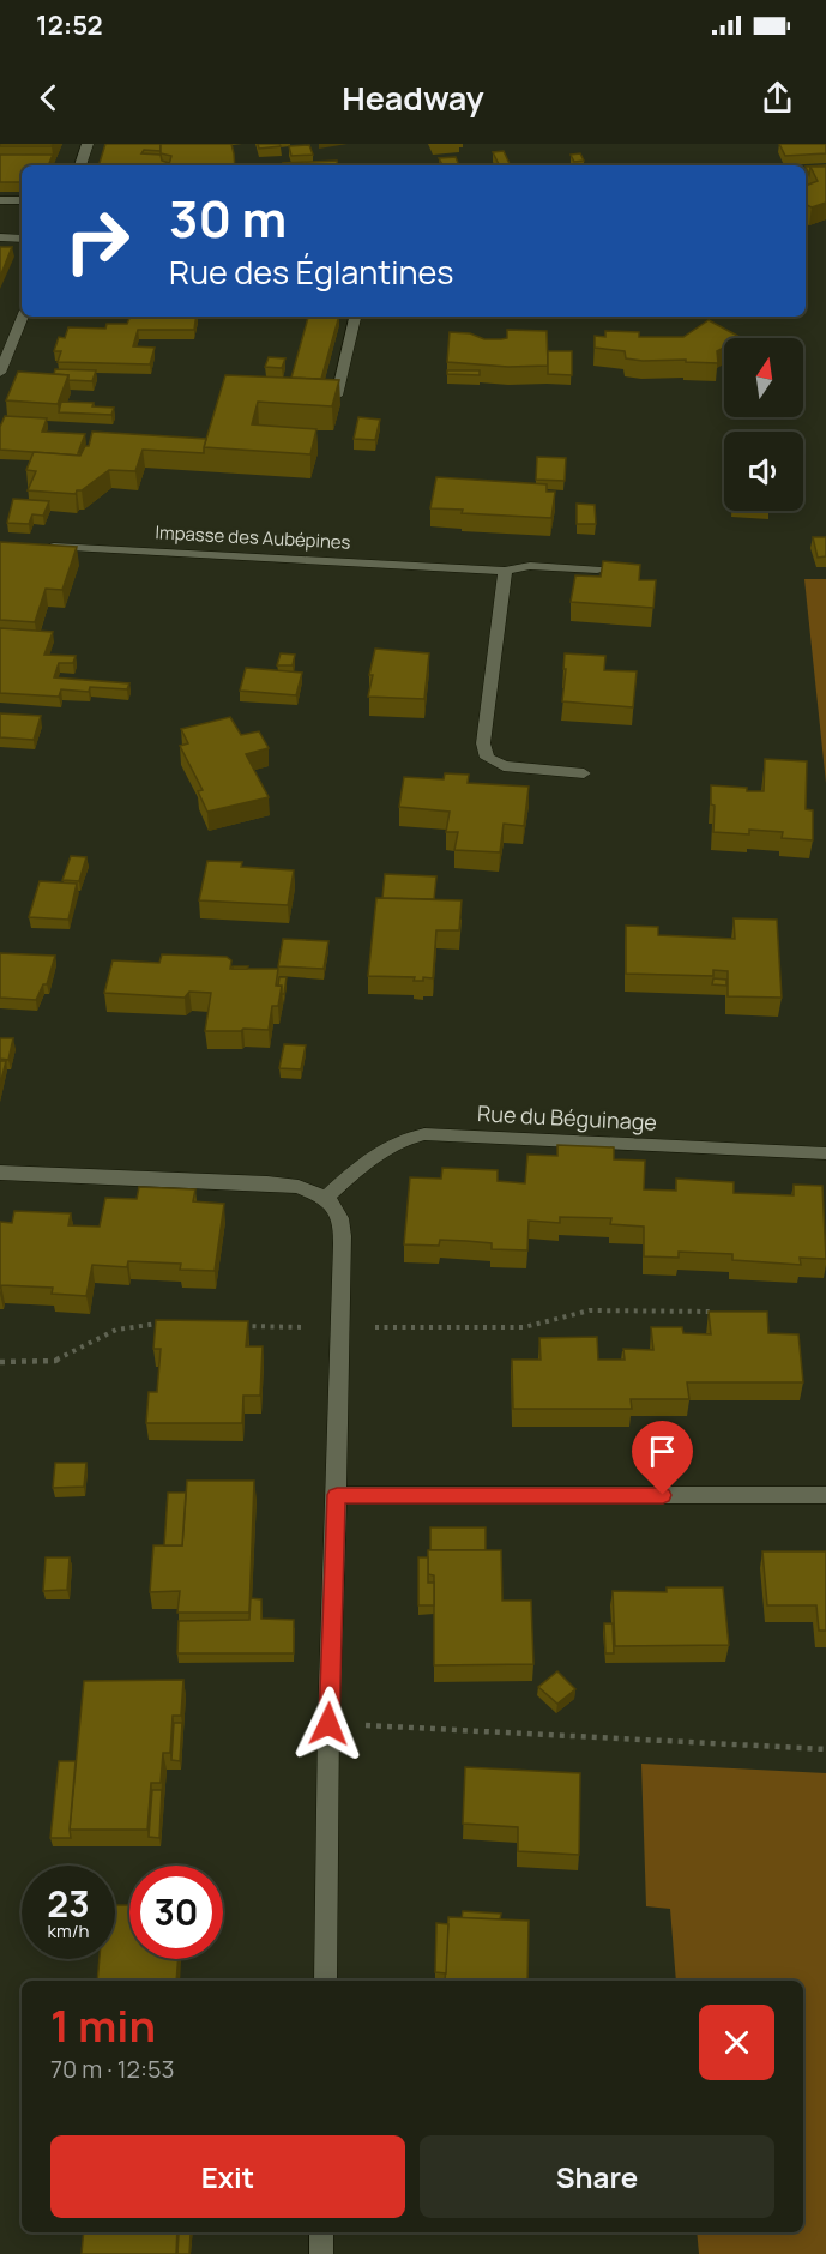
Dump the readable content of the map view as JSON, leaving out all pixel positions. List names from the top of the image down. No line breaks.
{"streets":{"street":["Impasse des Aubépines","Rue du Béguinage"]},"north":"top","page":{"status":"12:52","header":"Headway","turn":["30 m","Rue des Églantines"],"speed":"23 km/h","limit":"30","heading":["1 min","70 m · 12:53"],"buttons":["Exit","Share"]}}
